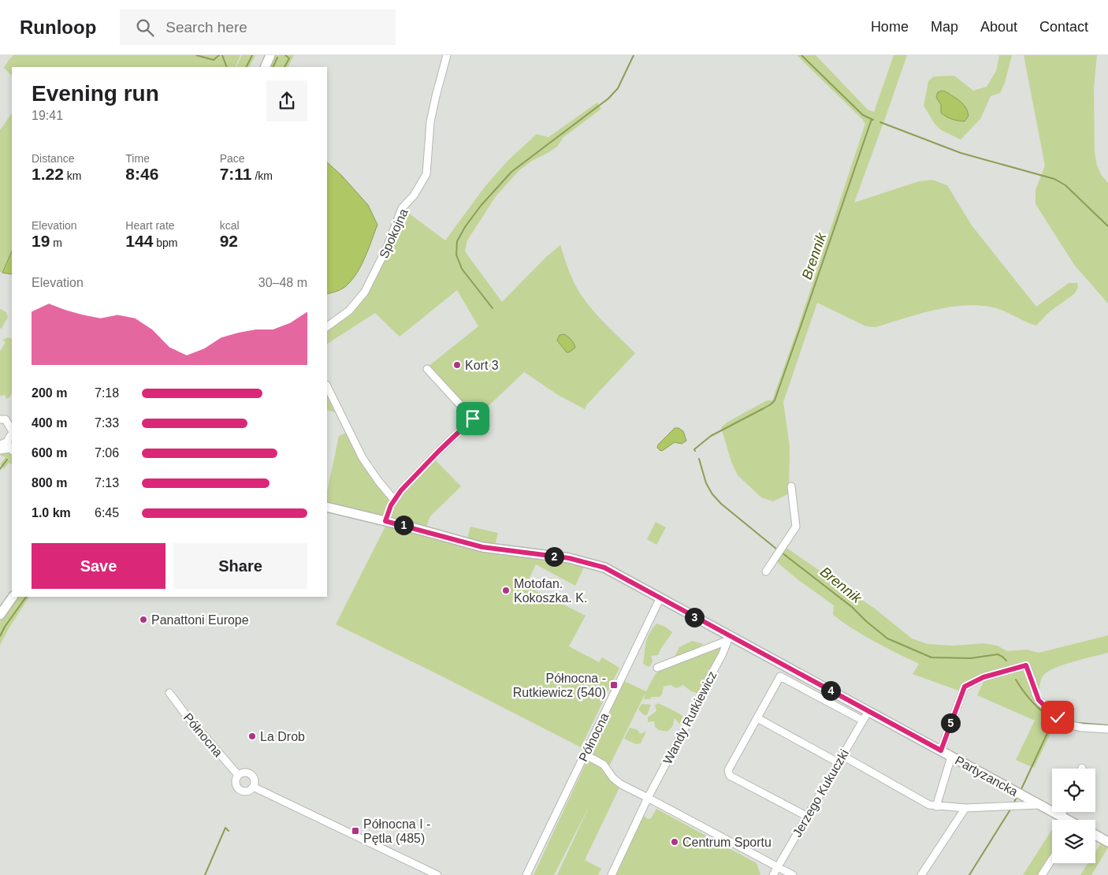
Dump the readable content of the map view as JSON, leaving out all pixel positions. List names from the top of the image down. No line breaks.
{"streets":{"main road":["Partyzancka"],"street":["Spokojna","Wandy Rutkiewicz","Północna","Jerzego Kukuczki"]},"crossings":[["Wandy Rutkiewicz","Partyzancka"],["Północna","Partyzancka"],["Partyzancka","Jerzego Kukuczki"]],"water":["Brennik"],"places":{"other":["Kort 3","Motofan. Kokoszka. K.","Panattoni Europe","La Drob","Centrum Sportu"],"transit":["Północna - Rutkiewicz (540)","Północna I - Pętla (485)"]},"page":{"header":"Runloop","search":"Search here","nav":["Home","Map","About","Contact"],"heading":["Evening run","19:41"],"stats":[["Distance","1.22 km"],["Time","8:46"],["Pace","7:11 /km"],["Elevation","19 m"],["Heart rate","144 bpm"],["kcal","92"]],"chart":["Elevation","30–48 m"],"list":[{"name":"200 m","note":"7:18"},{"name":"400 m","note":"7:33"},{"name":"600 m","note":"7:06"},{"name":"800 m","note":"7:13"},{"name":"1.0 km","note":"6:45"}],"pins":["1","2","3","4","5"],"buttons":["Save","Share"]}}
